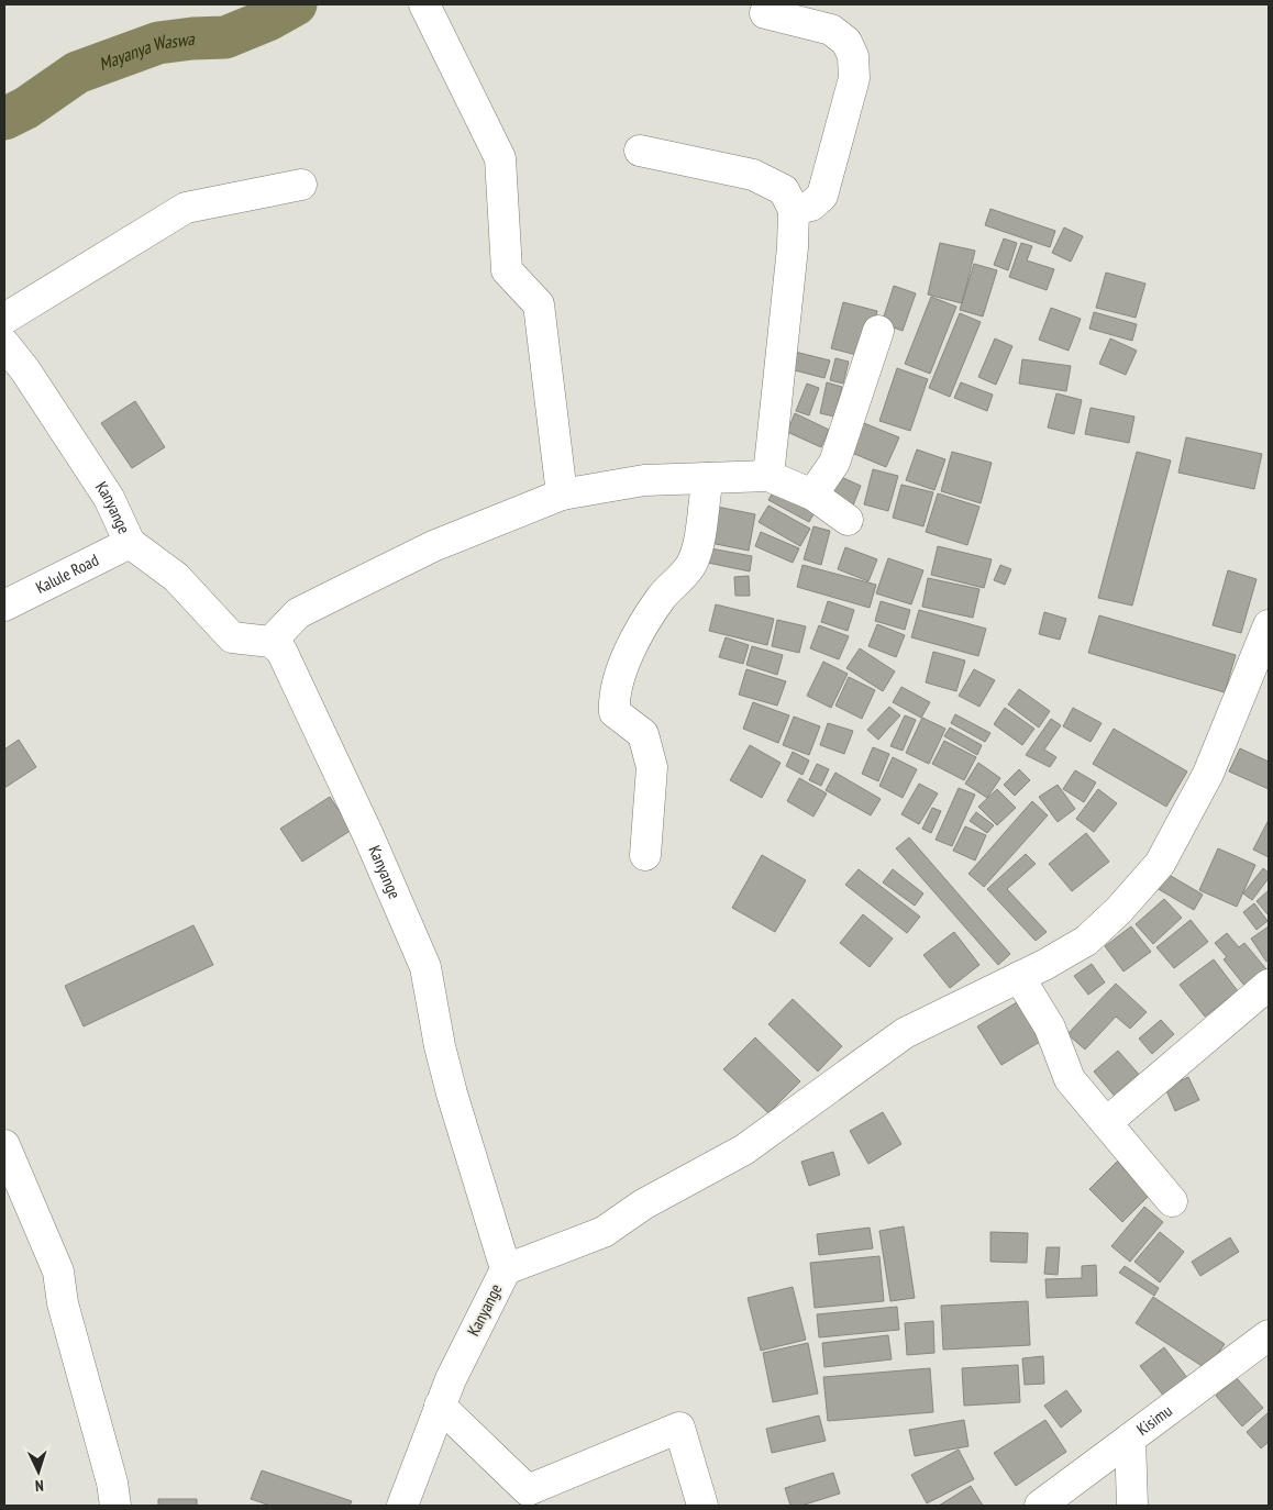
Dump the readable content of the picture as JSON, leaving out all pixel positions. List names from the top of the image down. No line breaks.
{"streets":{"street":["Kanyange","Kalule Road","Kisimu"]},"crossings":[["Kanyange","Kalule Road"]],"water":["Mayanya Waswa"],"north":"bottom"}
